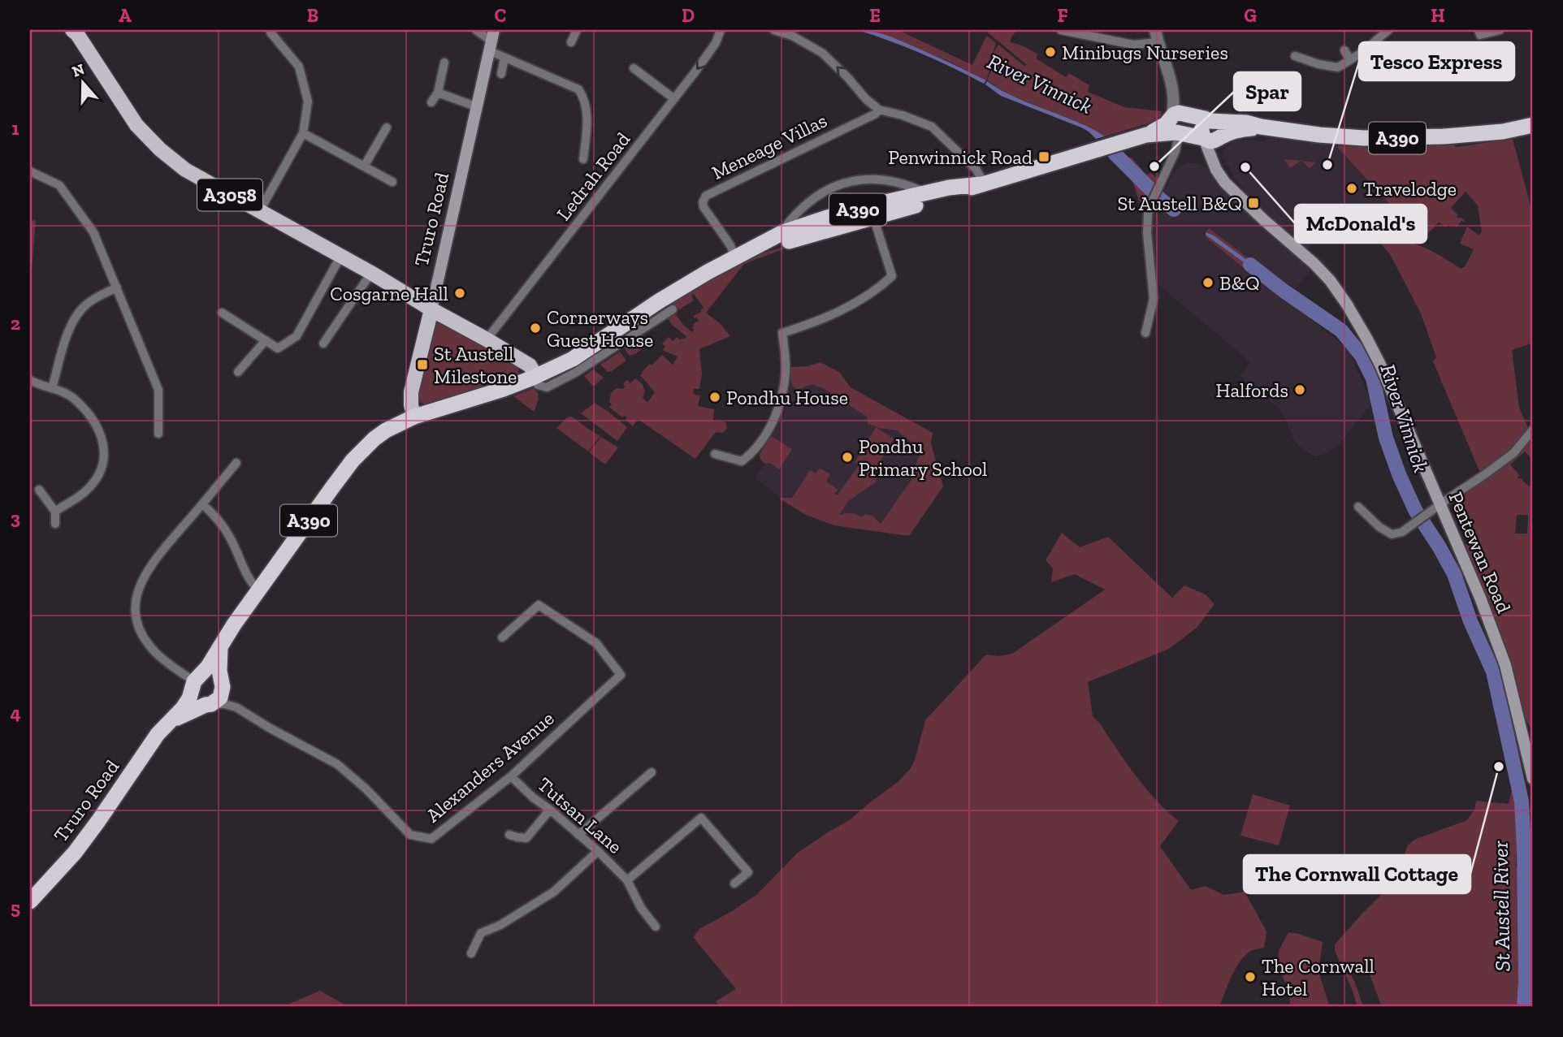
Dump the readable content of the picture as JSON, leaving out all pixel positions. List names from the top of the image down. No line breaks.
{"streets":{"highway":["A390","Truro Road"],"main road":["A3058","Pentewan Road"],"street":["Meneage Villas","Ledrah Road","Alexanders Avenue","Tutsan Lane"]},"crossings":[["A390","Meneage Villas"],["A390","A3058"],["A390","Truro Road"],["A390","Pentewan Road"],["Ledrah Road","A3058"],["A3058","Truro Road"],["Truro Road","Alexanders Avenue"],["Alexanders Avenue","Tutsan Lane"]],"water":["River Vinnick","St Austell River"],"places":{"other":["Minibugs Nurseries","Tesco Express","Spar","McDonald's","Travelodge","B&Q","Cosgarne Hall","Cornerways Guest House","Halfords","Pondhu House","Pondhu Primary School","The Cornwall Cottage","The Cornwall Hotel"],"transit":["Penwinnick Road","St Austell B&Q","St Austell Milestone"]},"north":"top","grid":{"columns":["A","B","C","D","E","F","G","H"],"rows":["1","2","3","4","5"]}}
